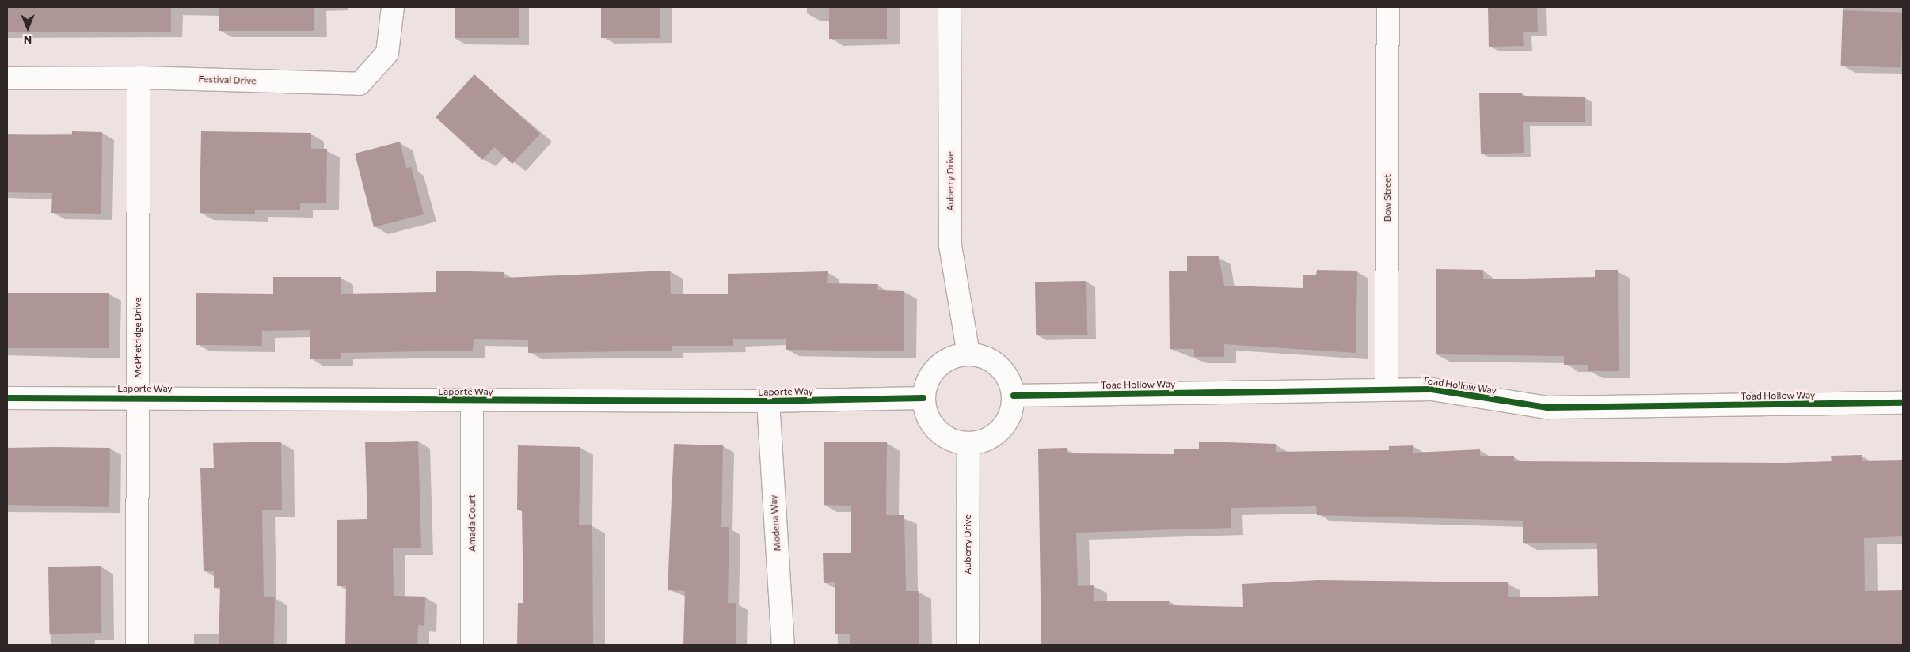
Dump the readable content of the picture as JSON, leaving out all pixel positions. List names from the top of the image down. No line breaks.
{"streets":{"street":["Festival Drive","Auberry Drive","Bow Street","McPhetridge Drive","Toad Hollow Way","Laporte Way","Amada Court","Modena Way"]},"crossings":[["Festival Drive","McPhetridge Drive"],["Auberry Drive","Toad Hollow Way"],["Auberry Drive","Laporte Way"],["Bow Street","Toad Hollow Way"],["McPhetridge Drive","Laporte Way"],["Toad Hollow Way","Laporte Way"],["Laporte Way","Amada Court"],["Laporte Way","Modena Way"]],"north":"bottom"}
